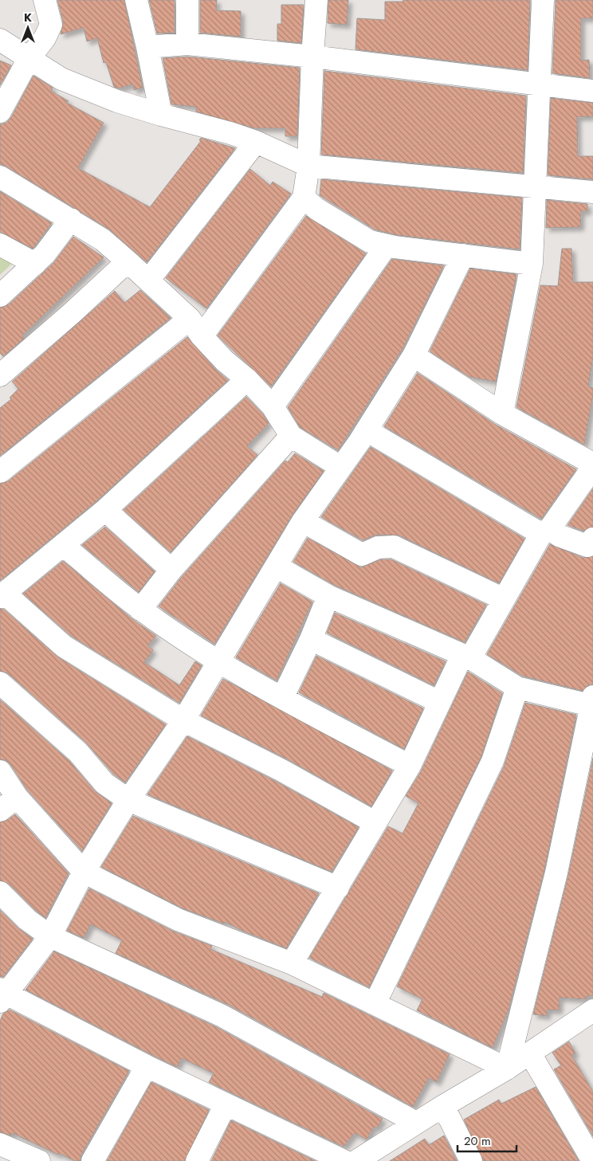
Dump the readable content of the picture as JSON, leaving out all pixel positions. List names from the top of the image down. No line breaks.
{"scale_bar":"20 m","north":"top"}
